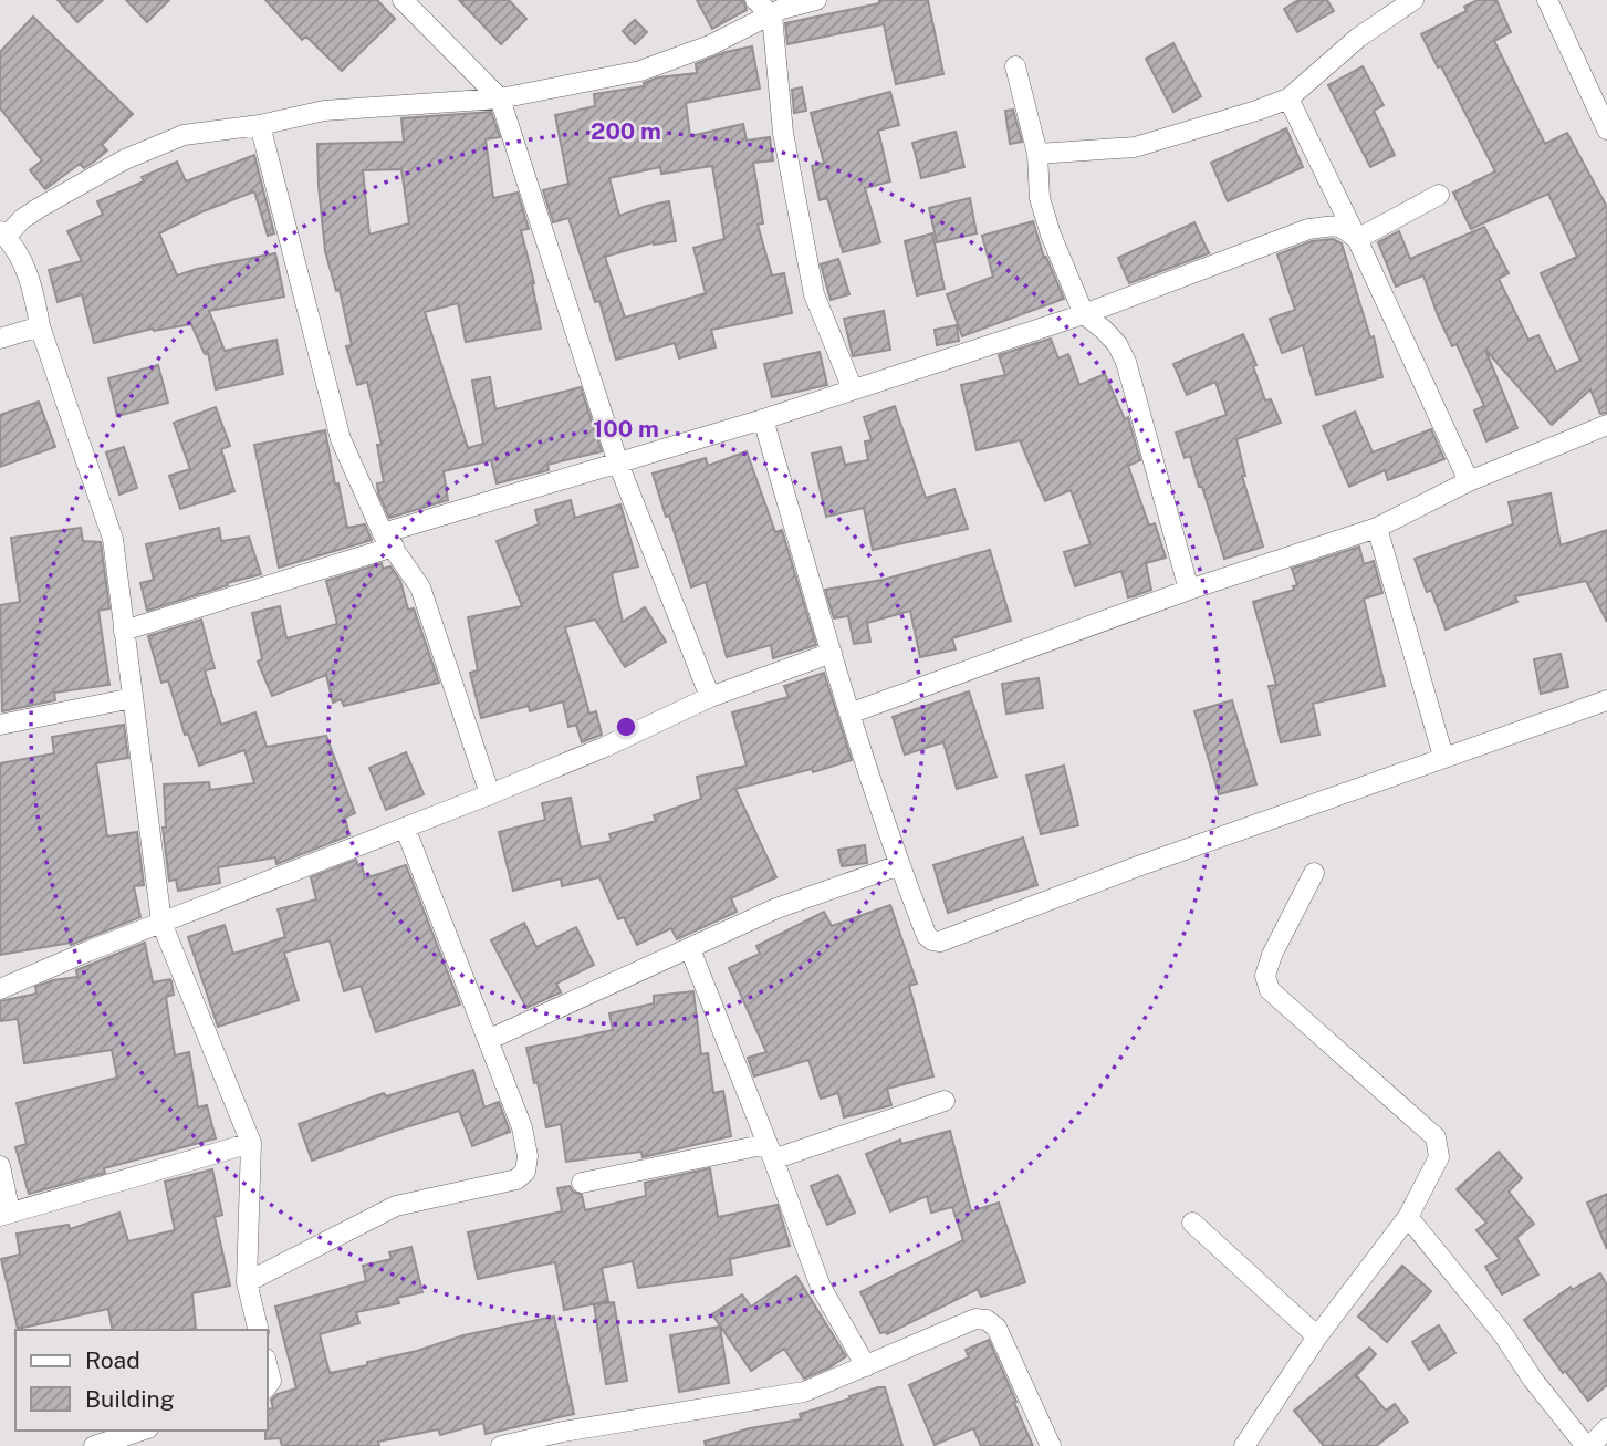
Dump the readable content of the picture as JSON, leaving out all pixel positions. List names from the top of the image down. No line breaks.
{"legend":["Road","Building"],"rings":["200 m","100 m"]}
